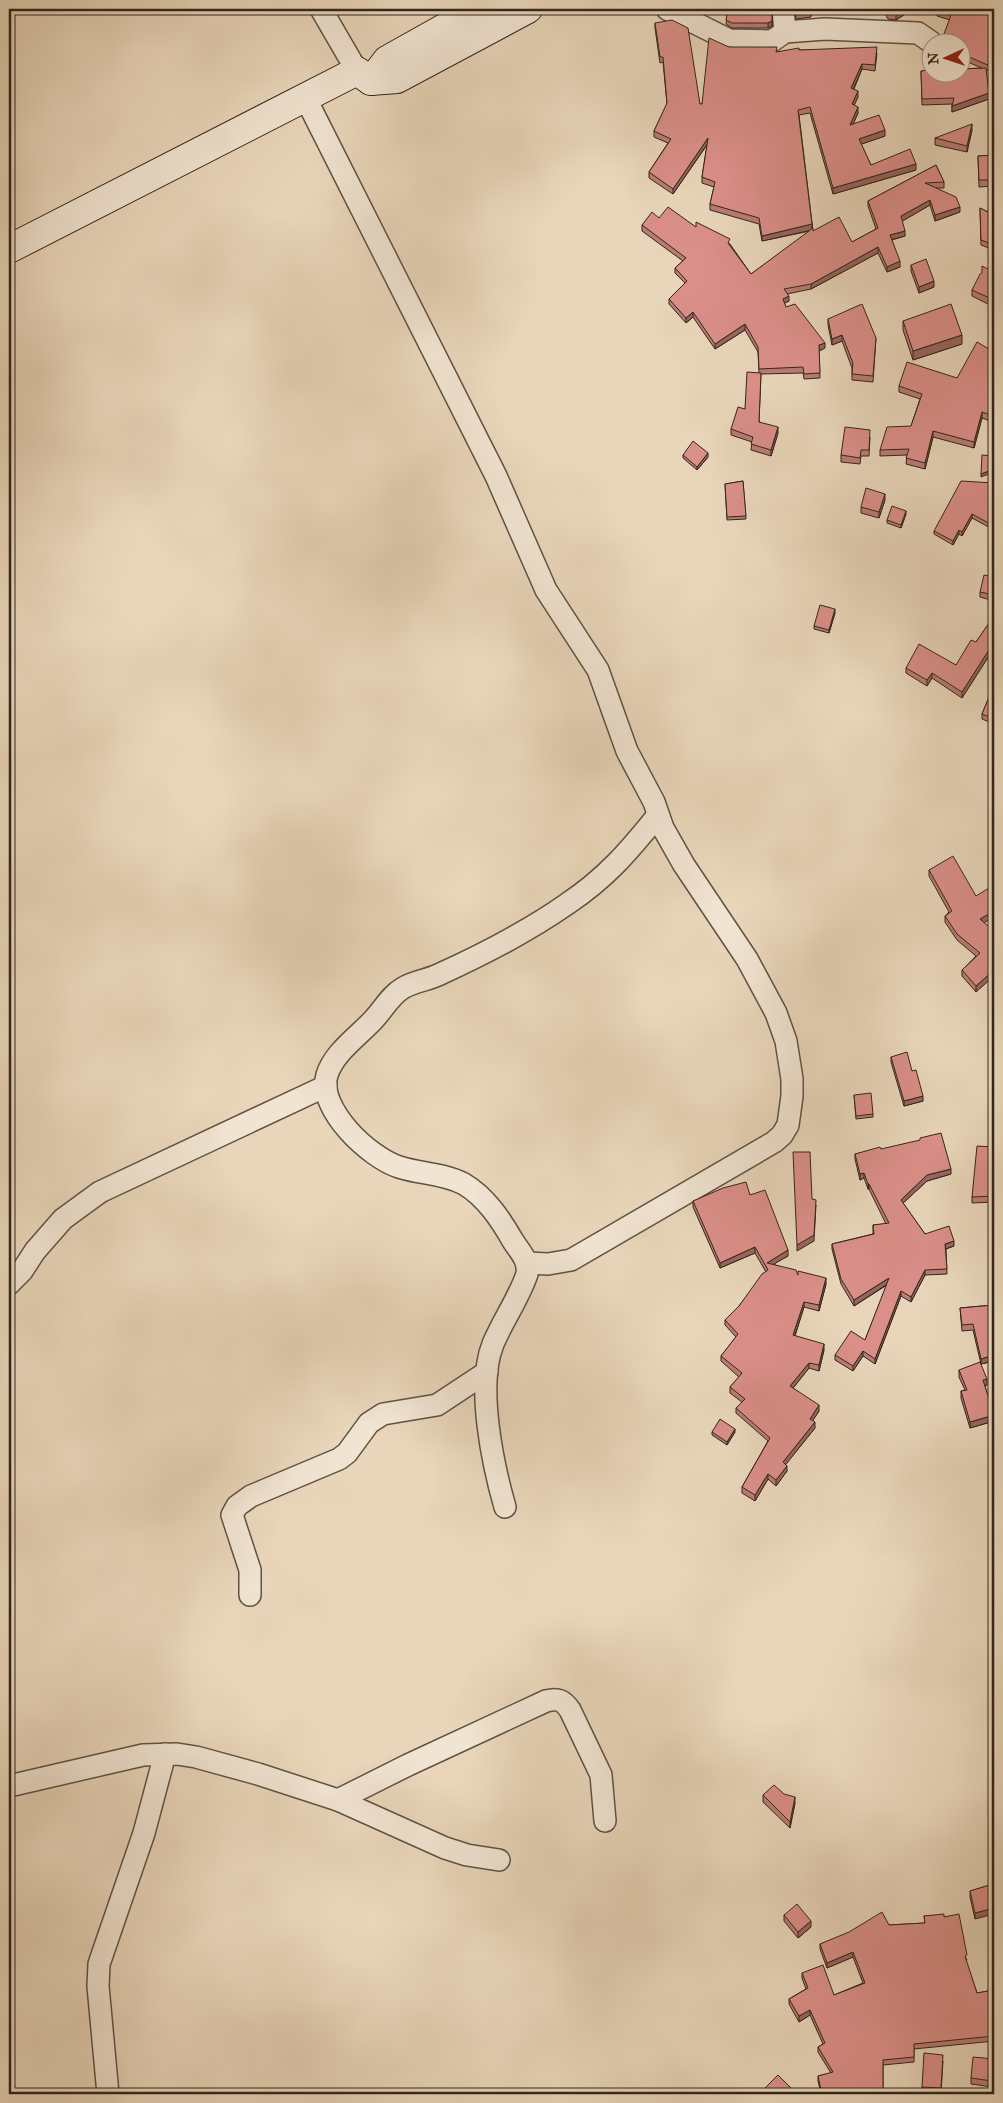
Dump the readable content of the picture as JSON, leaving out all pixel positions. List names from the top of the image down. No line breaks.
{"north":"left"}
